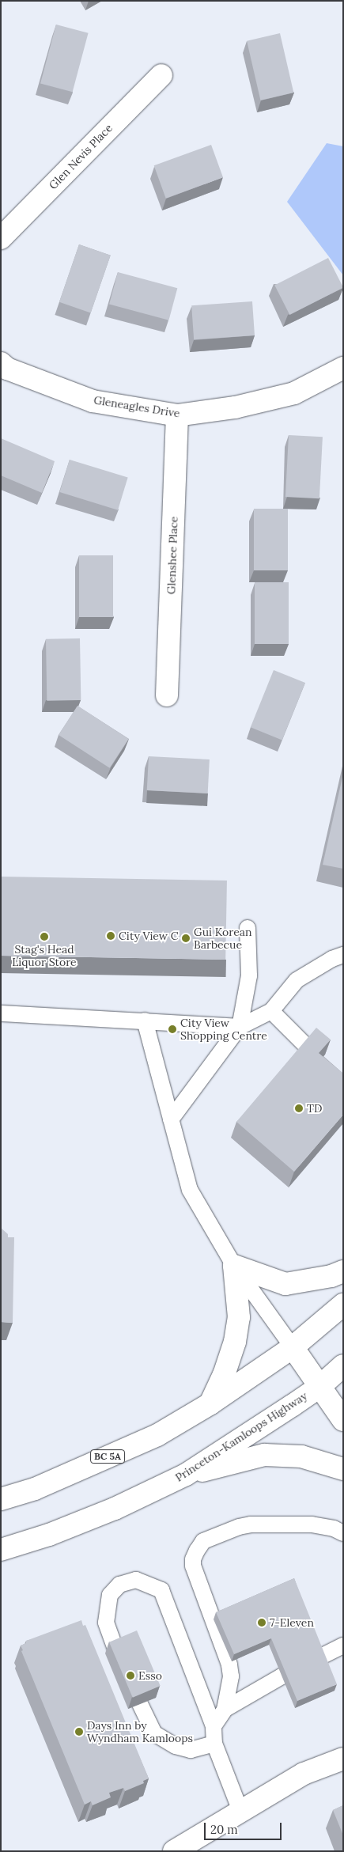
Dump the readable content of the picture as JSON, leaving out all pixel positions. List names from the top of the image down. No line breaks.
{"streets":{"main road":["Glen Nevis Place","Gleneagles Drive","Glenshee Place","Princeton-Kamloops Highway","BC 5A"]},"crossings":[["Gleneagles Drive","Glenshee Place"]],"places":["City View C","Stag's Head Liquor Store","Gui Korean Barbecue","City View Shopping Centre","TD","7-Eleven","Esso","Days Inn by Wyndham Kamloops"],"scale_bar":"20 m"}
